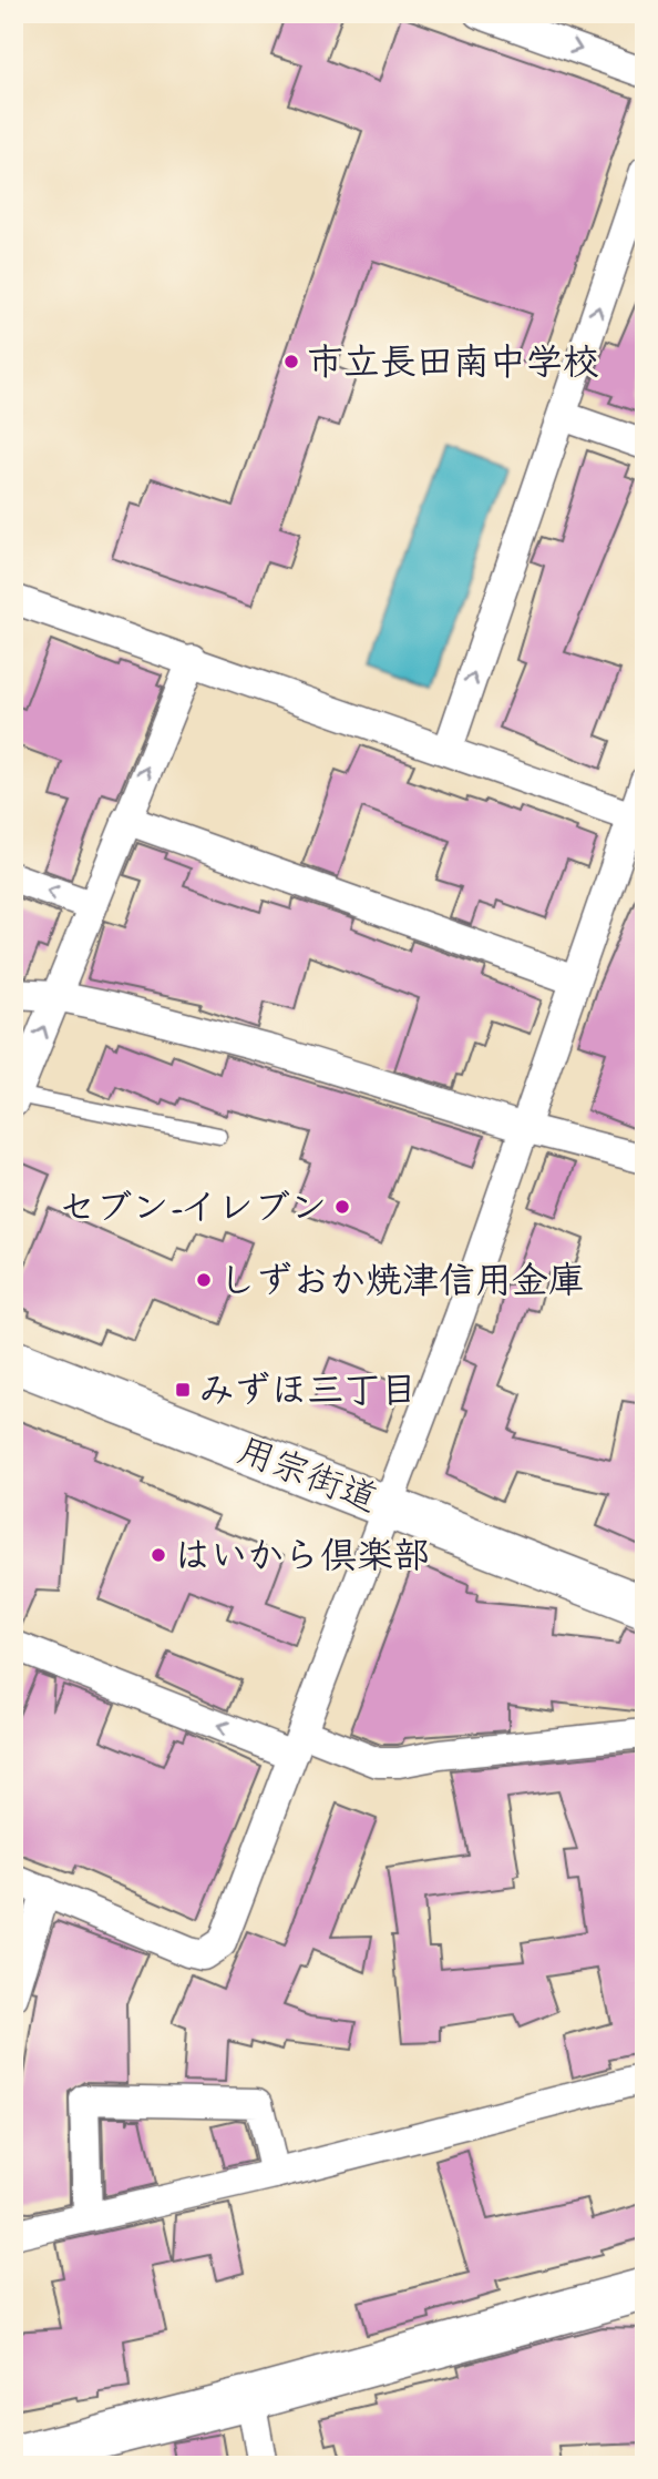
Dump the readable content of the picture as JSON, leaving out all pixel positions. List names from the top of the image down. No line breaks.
{"streets":{"street":["用宗街道"]},"places":{"other":["市立長田南中学校","セブン-イレブン","しずおか焼津信用金庫","はいから倶楽部"],"transit":["みずほ三丁目"]}}
